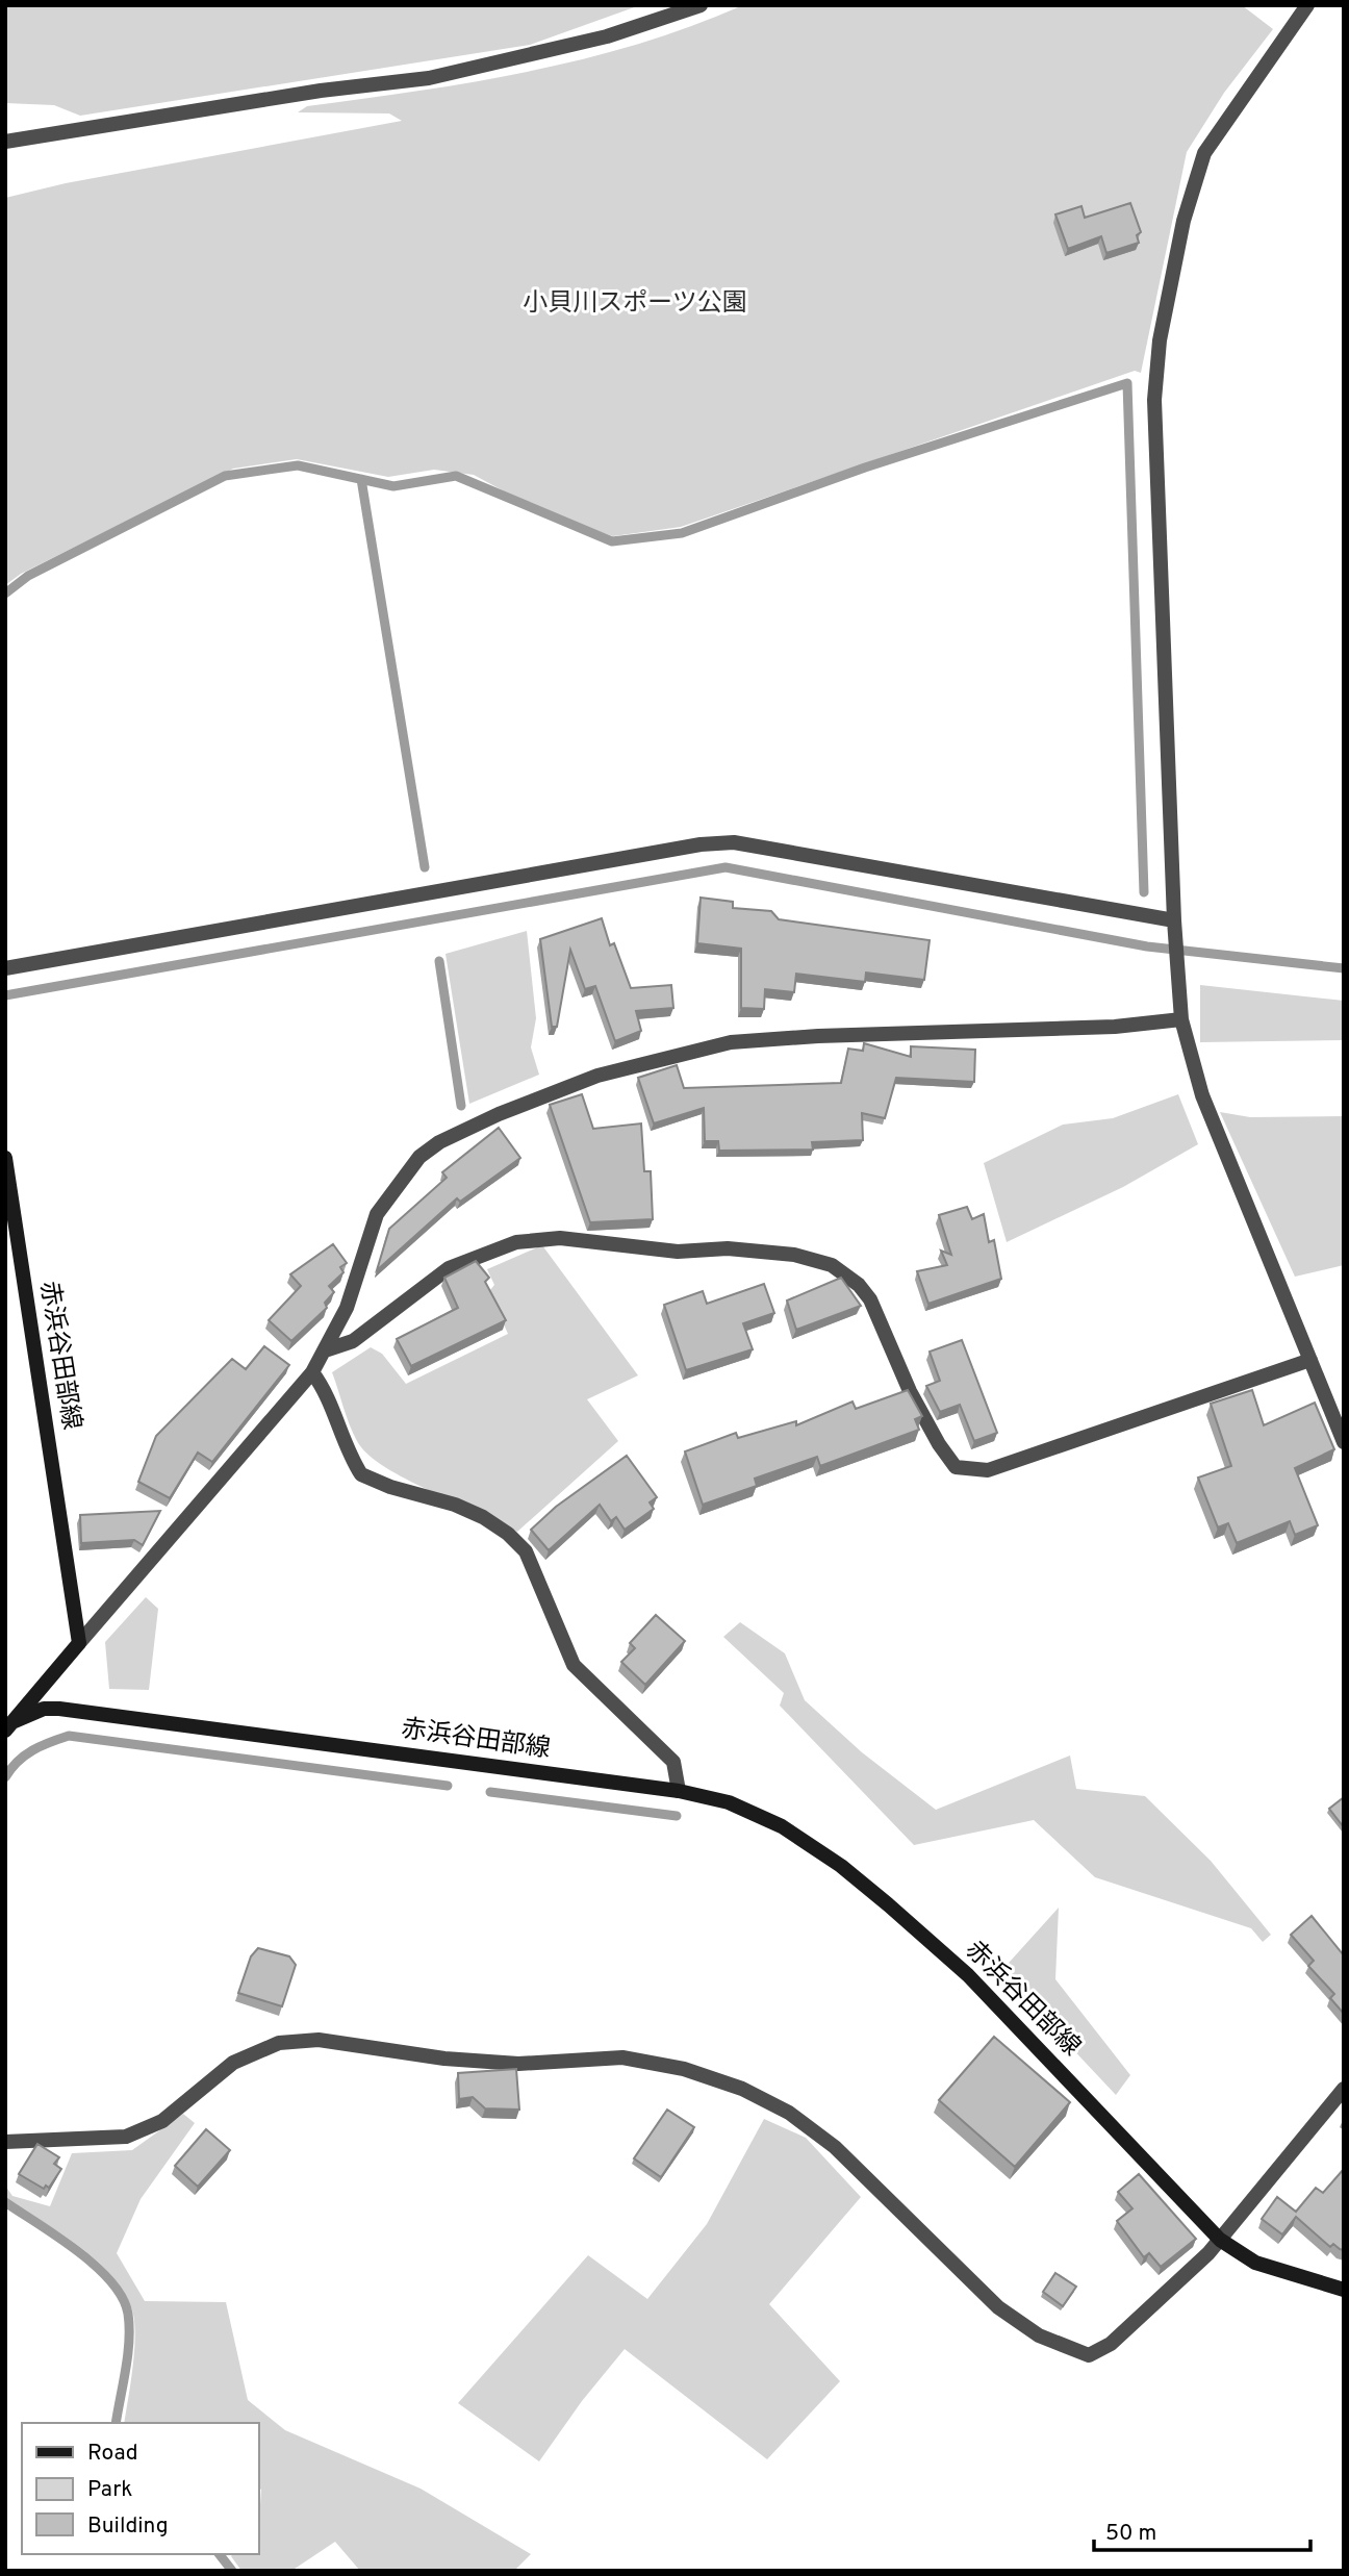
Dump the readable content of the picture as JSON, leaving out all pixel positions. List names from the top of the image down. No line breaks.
{"streets":{"main road":["赤浜谷田部線"]},"parks":["小貝川スポーツ公園"],"legend":["Road","Park","Building"],"scale_bar":"50 m"}
